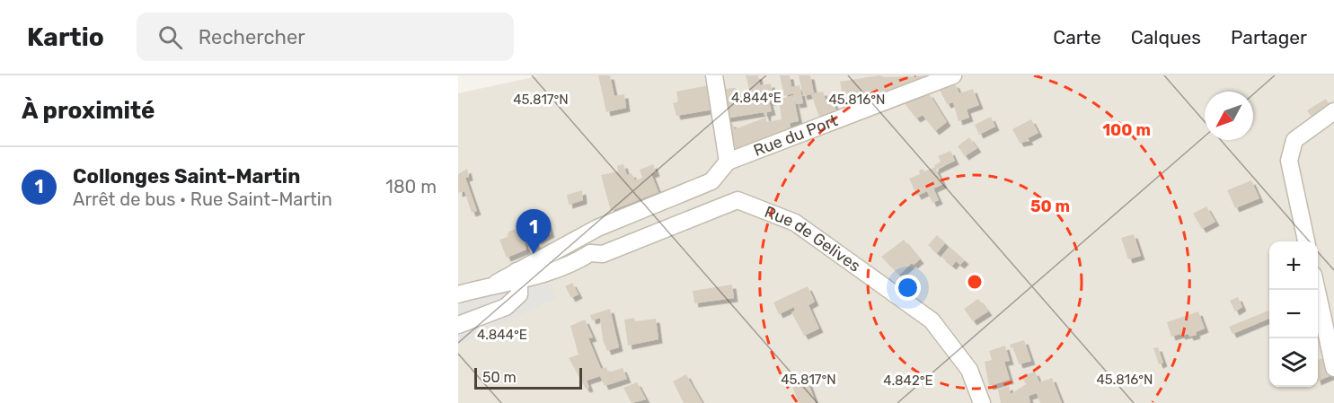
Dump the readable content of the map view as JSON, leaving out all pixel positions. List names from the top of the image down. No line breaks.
{"streets":{"street":["Rue du Port","Rue de Gelives"]},"scale_bar":"50 m","north":"bottom left","page":{"header":"Kartio","search":"Rechercher","nav":["Carte","Calques","Partager"],"heading":"À proximité","list":[{"mark":"1","name":"Collonges Saint-Martin","note":"Arrêt de bus · Rue Saint-Martin","value":"180 m"}],"pins":"1","map_buttons":["+","−"],"scale":"50 m"},"coordinates":["4.844°E","45.817°N","45.816°N","4.842°E"],"rings":["100 m","50 m"]}
